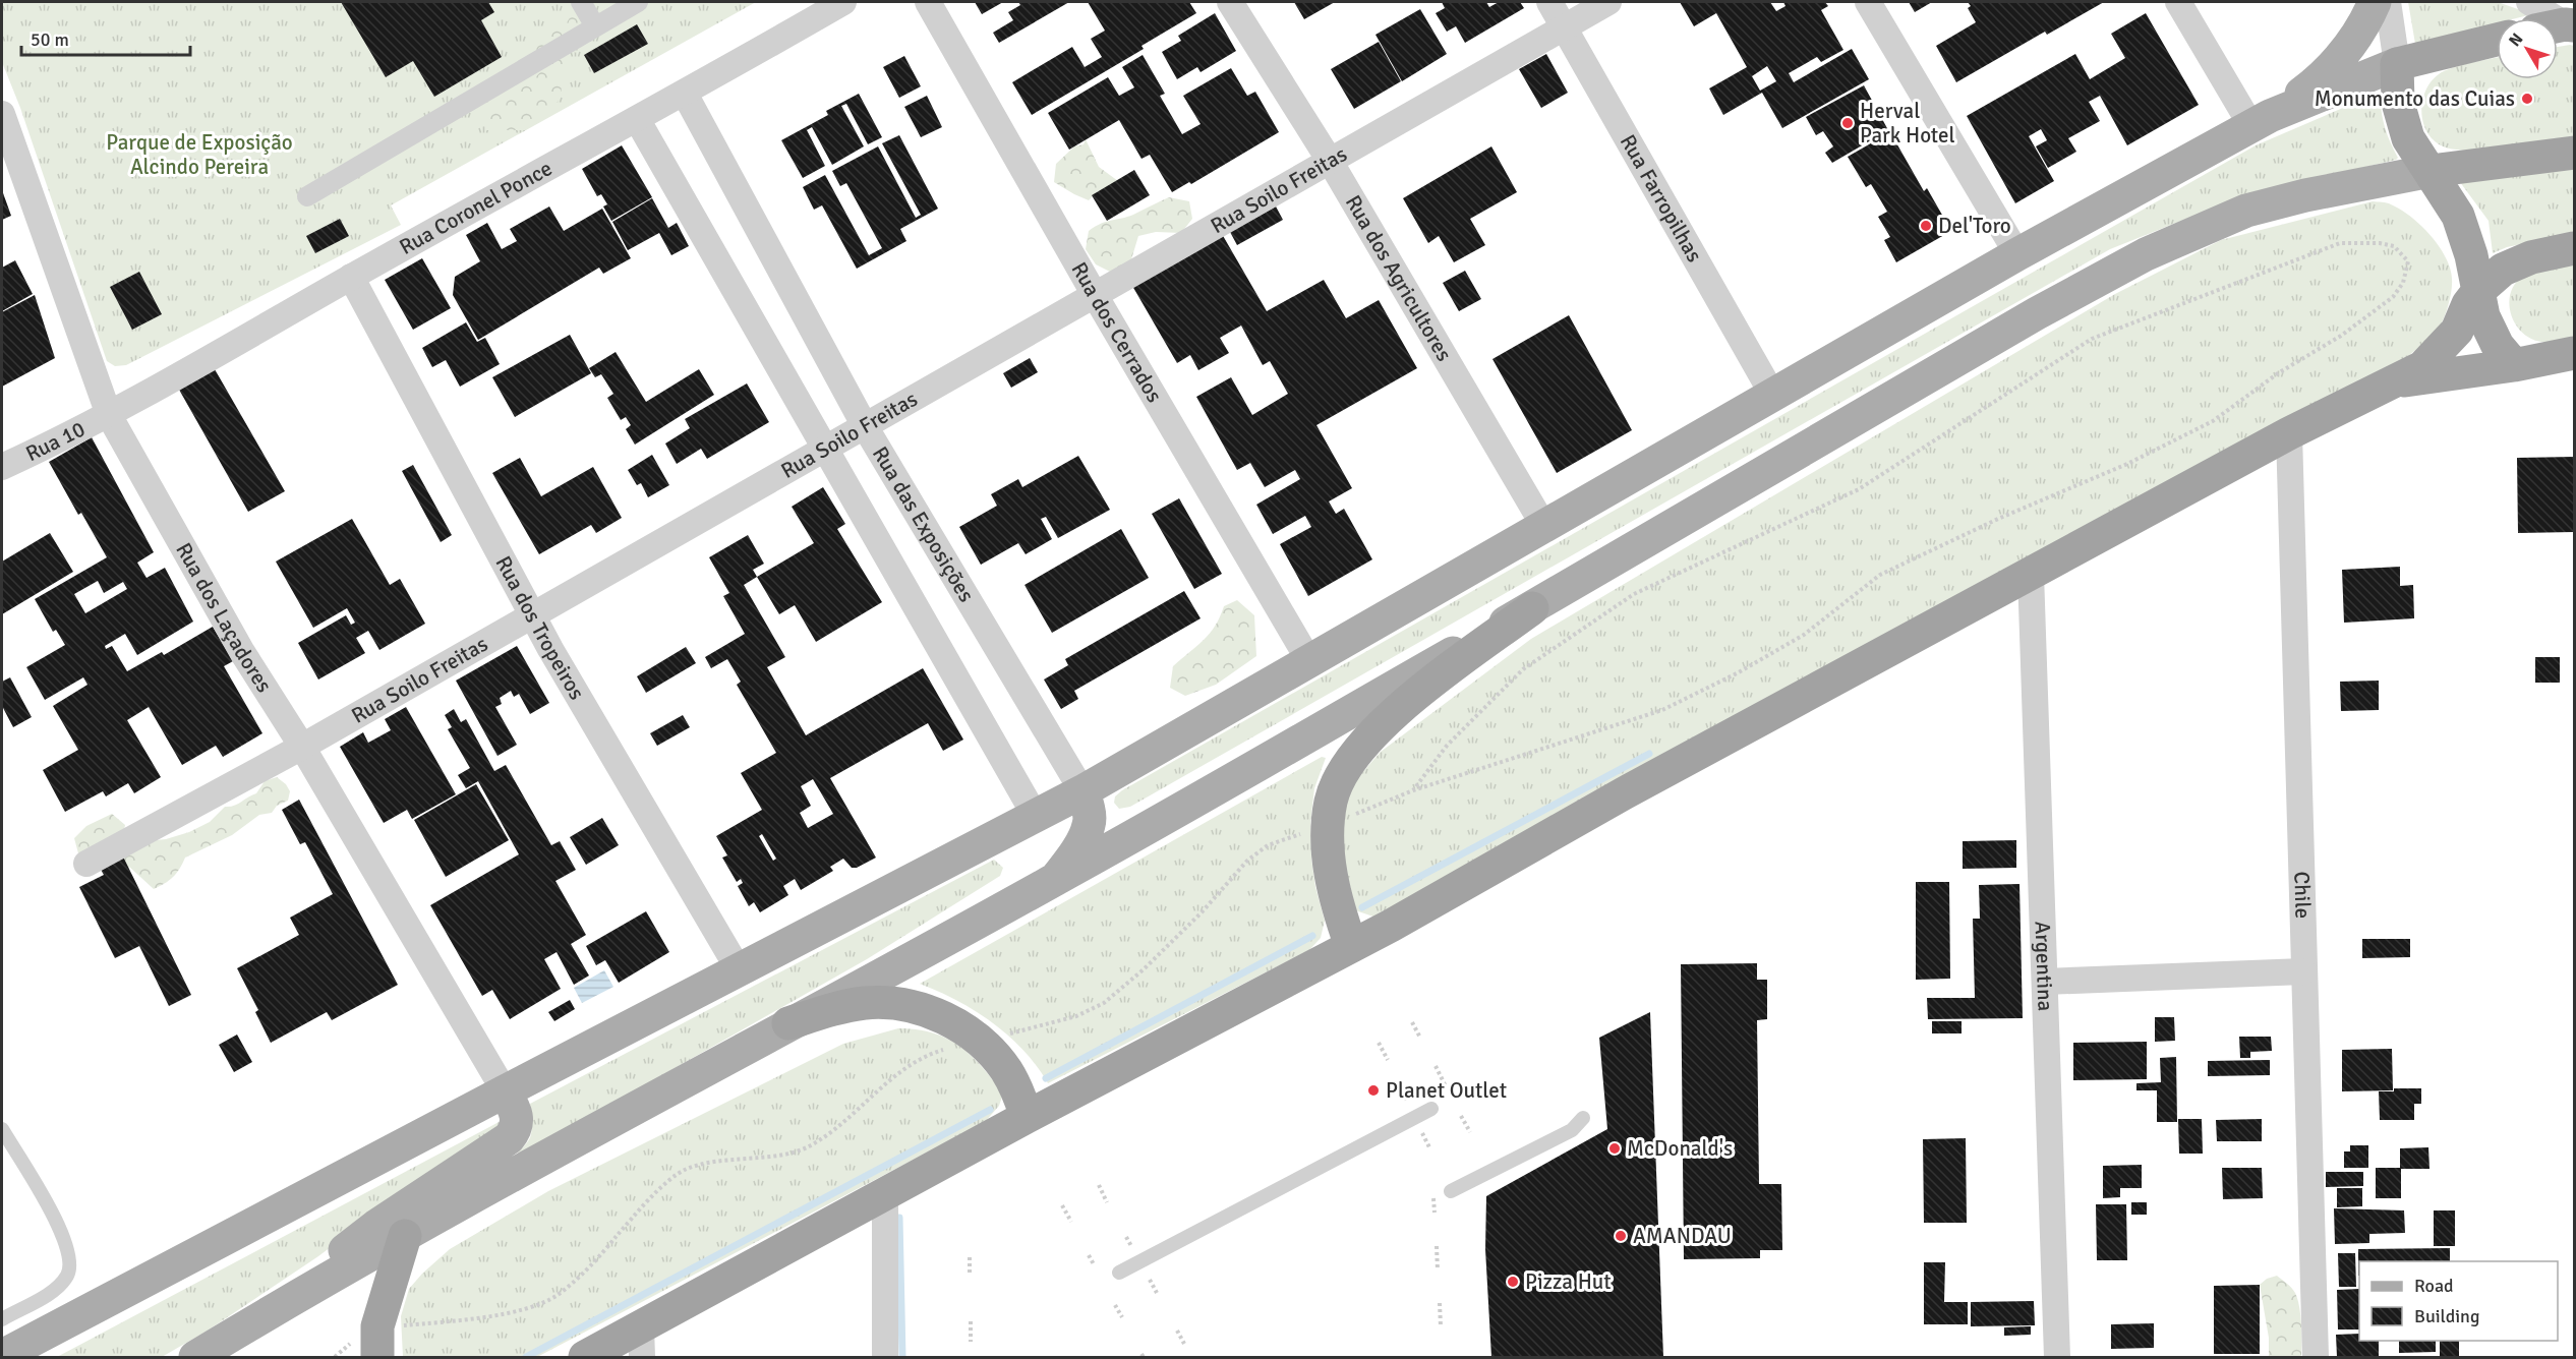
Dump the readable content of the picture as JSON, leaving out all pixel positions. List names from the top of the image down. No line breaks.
{"streets":{"street":["Rua Soilo Freitas","Rua Farropilhas","Rua Coronel Ponce","Rua dos Agricultores","Rua dos Cerrados","Rua 10","Rua das Exposições","Rua dos Laçadores","Rua dos Tropeiros","Chile","Argentina"]},"crossings":[["Rua Soilo Freitas","Rua Farropilhas"],["Rua Soilo Freitas","Rua dos Agricultores"],["Rua Soilo Freitas","Rua dos Cerrados"],["Rua Soilo Freitas","Rua das Exposições"],["Rua Soilo Freitas","Rua dos Laçadores"],["Rua Soilo Freitas","Rua dos Tropeiros"],["Rua Coronel Ponce","Rua 10"],["Rua Coronel Ponce","Rua das Exposições"],["Rua Coronel Ponce","Rua dos Laçadores"],["Rua Coronel Ponce","Rua dos Tropeiros"],["Rua 10","Rua dos Laçadores"]],"parks":["Parque de Exposição Alcindo Pereira"],"places":["Monumento das Cuias","Herval Park Hotel","Del'Toro","Planet Outlet","McDonald's","AMANDAU","Pizza Hut"],"legend":["Road","Building"],"scale_bar":"50 m","north":"top left"}
